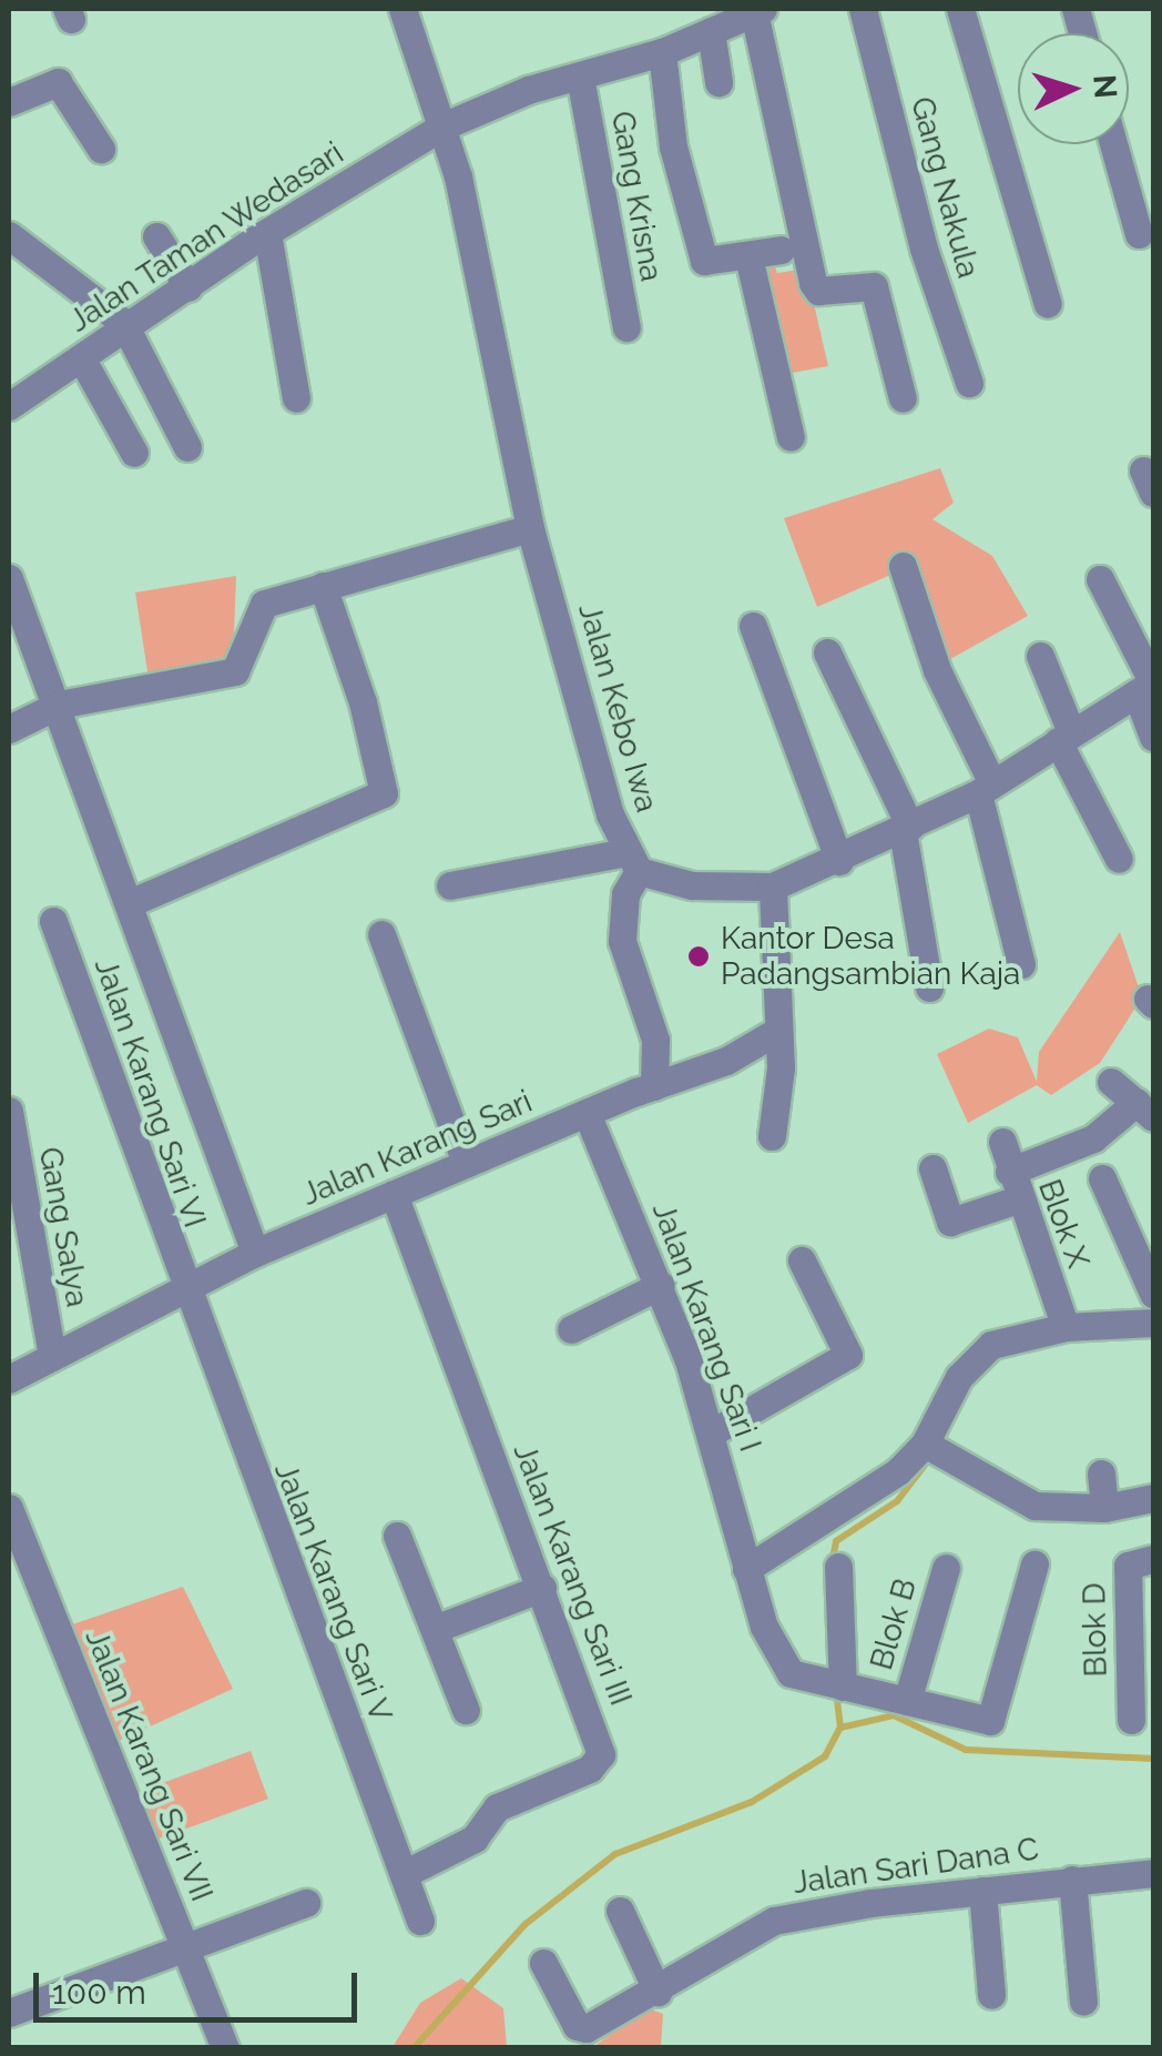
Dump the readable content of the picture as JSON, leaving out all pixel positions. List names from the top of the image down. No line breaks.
{"streets":{"street":["Gang Nakula","Gang Krisna","Jalan Taman Wedasari","Jalan Kebo Iwa","Jalan Karang Sari VI","Jalan Karang Sari","Blok X","Gang Salya","Jalan Karang Sari I","Jalan Karang Sari III","Jalan Karang Sari V","Blok B","Blok D","Jalan Karang Sari VII","Jalan Sari Dana C"]},"crossings":[["Gang Krisna","Jalan Taman Wedasari"],["Jalan Taman Wedasari","Jalan Kebo Iwa"],["Jalan Karang Sari VI","Jalan Karang Sari"],["Jalan Karang Sari VI","Jalan Karang Sari V"],["Jalan Karang Sari","Gang Salya"],["Jalan Karang Sari","Jalan Karang Sari I"],["Jalan Karang Sari","Jalan Karang Sari III"],["Jalan Karang Sari","Jalan Karang Sari V"],["Jalan Karang Sari I","Blok B"],["Jalan Karang Sari III","Jalan Karang Sari V"]],"places":["Kantor Desa Padangsambian Kaja"],"scale_bar":"100 m","north":"right"}
